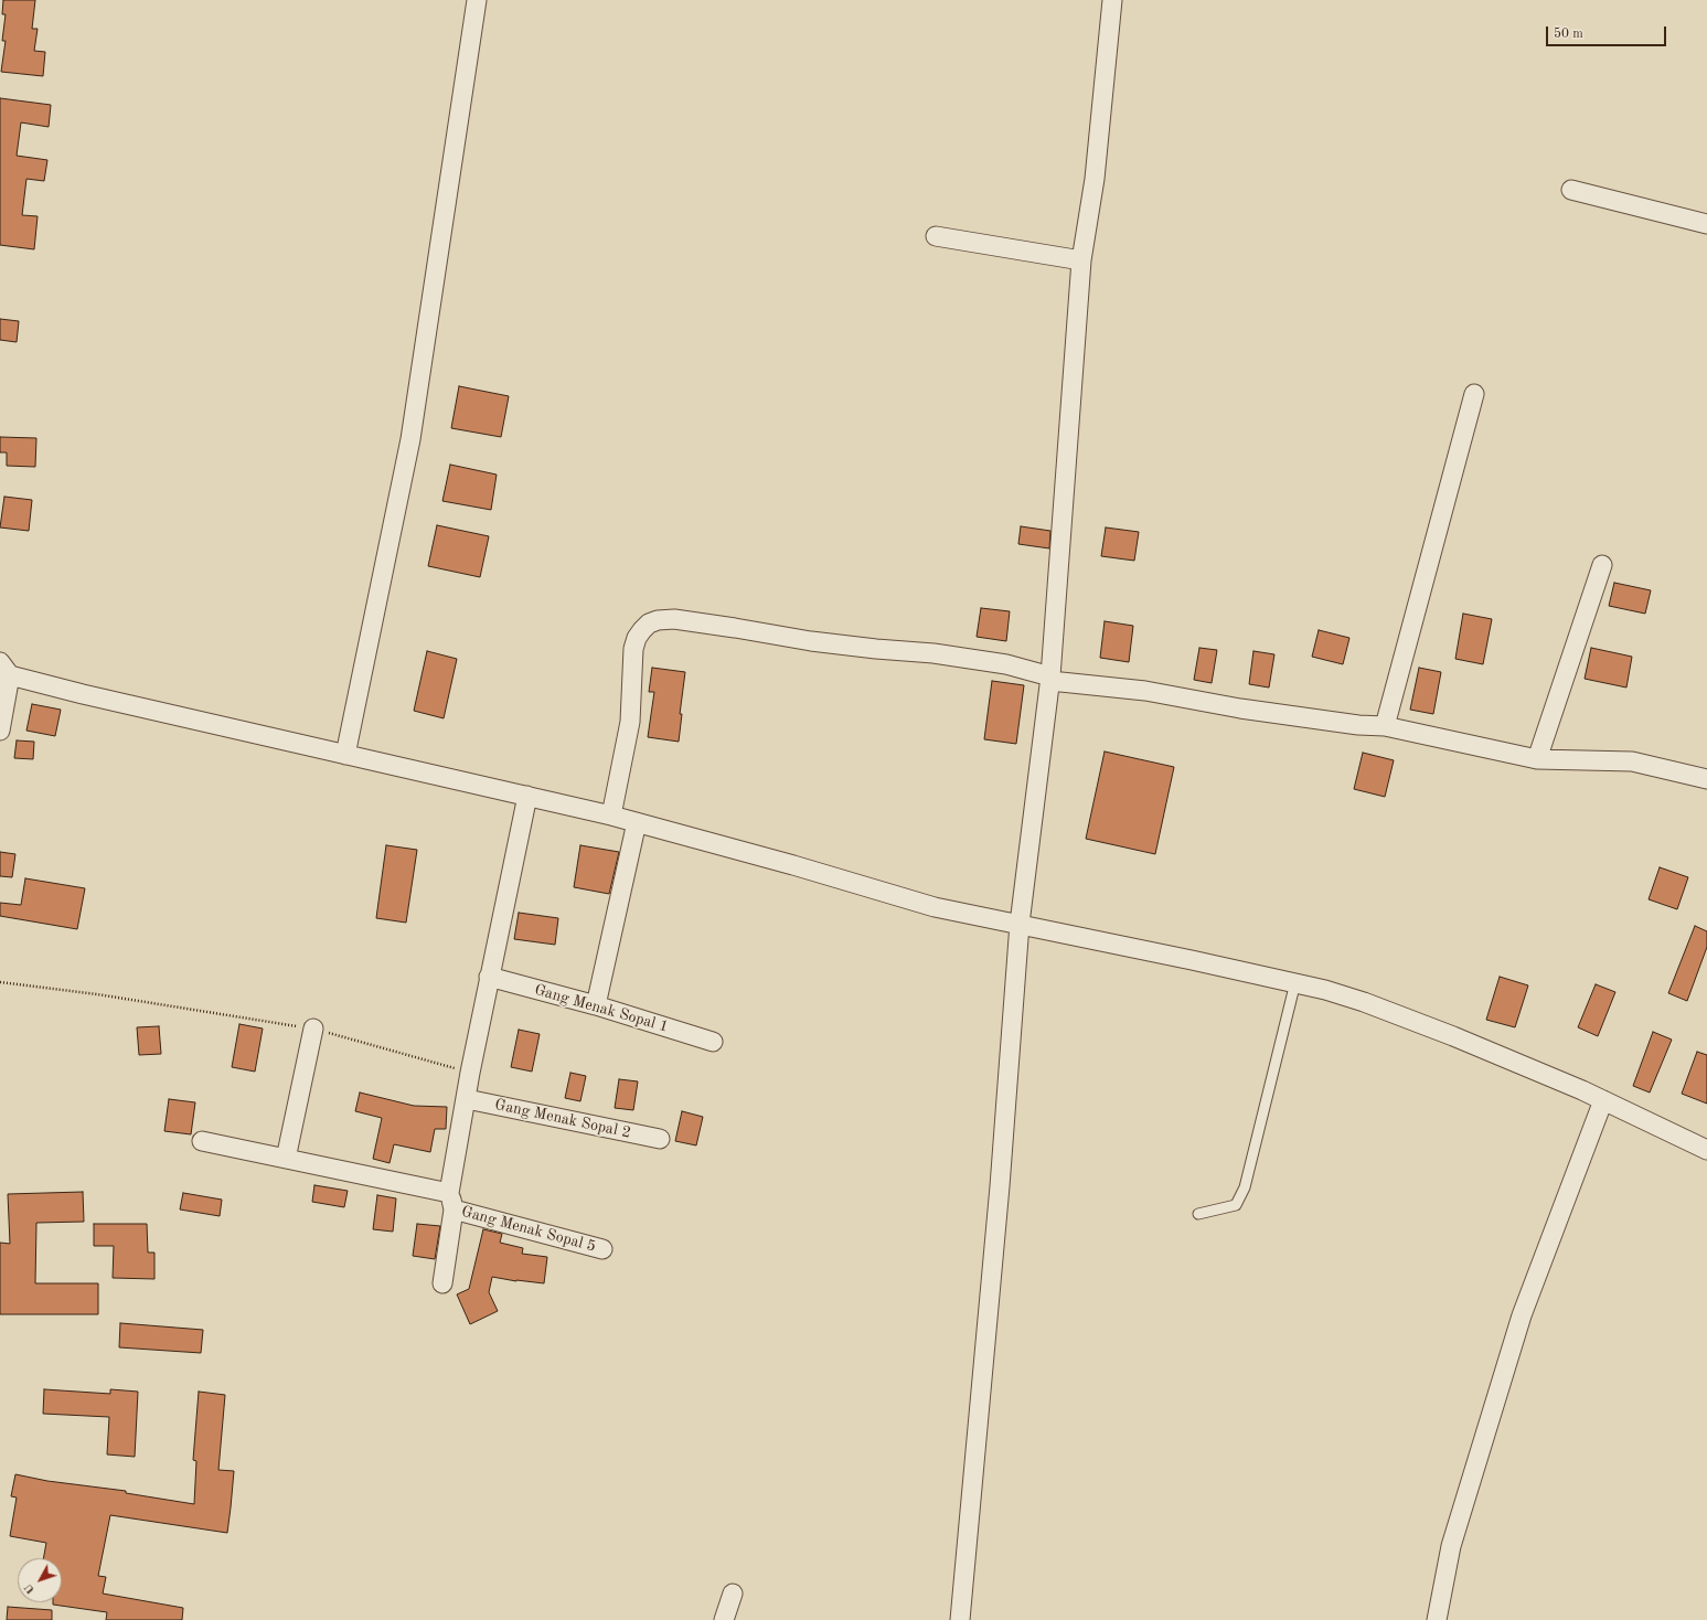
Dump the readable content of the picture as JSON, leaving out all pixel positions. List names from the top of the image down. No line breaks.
{"streets":{"street":["Gang Menak Sopal 1","Gang Menak Sopal 2","Gang Menak Sopal 5"]},"scale_bar":"50 m","north":"bottom left"}
